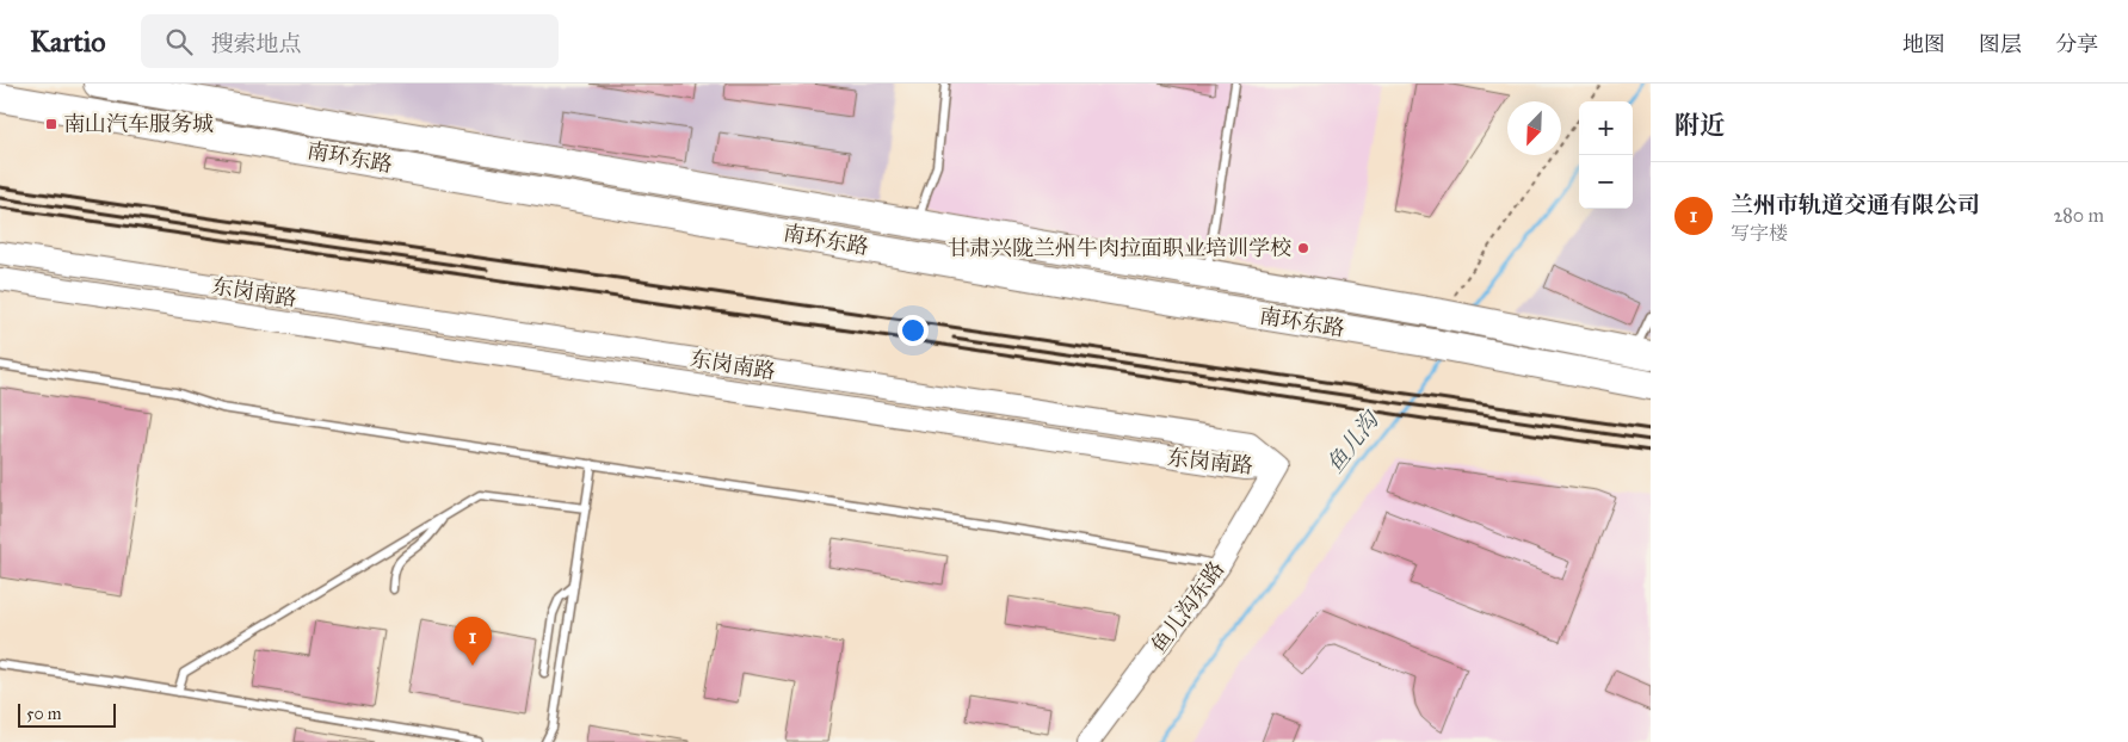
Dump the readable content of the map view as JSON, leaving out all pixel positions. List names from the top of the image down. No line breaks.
{"streets":{"highway":["南环东路"],"street":["东岗南路","鱼儿沟东路"]},"crossings":[["东岗南路","鱼儿沟东路"]],"water":["鱼儿沟"],"places":{"transit":["南山汽车服务城"],"other":["甘肃兴陇兰州牛肉拉面职业培训学校"]},"scale_bar":"50 m","north":"bottom left","page":{"header":"Kartio","search":"搜索地点","nav":["地图","图层","分享"],"heading":"附近","map_buttons":["+","−"],"list":[{"mark":"1","name":"兰州市轨道交通有限公司","note":"写字楼","value":"280 m"}],"pins":"1","scale":"50 m"}}
